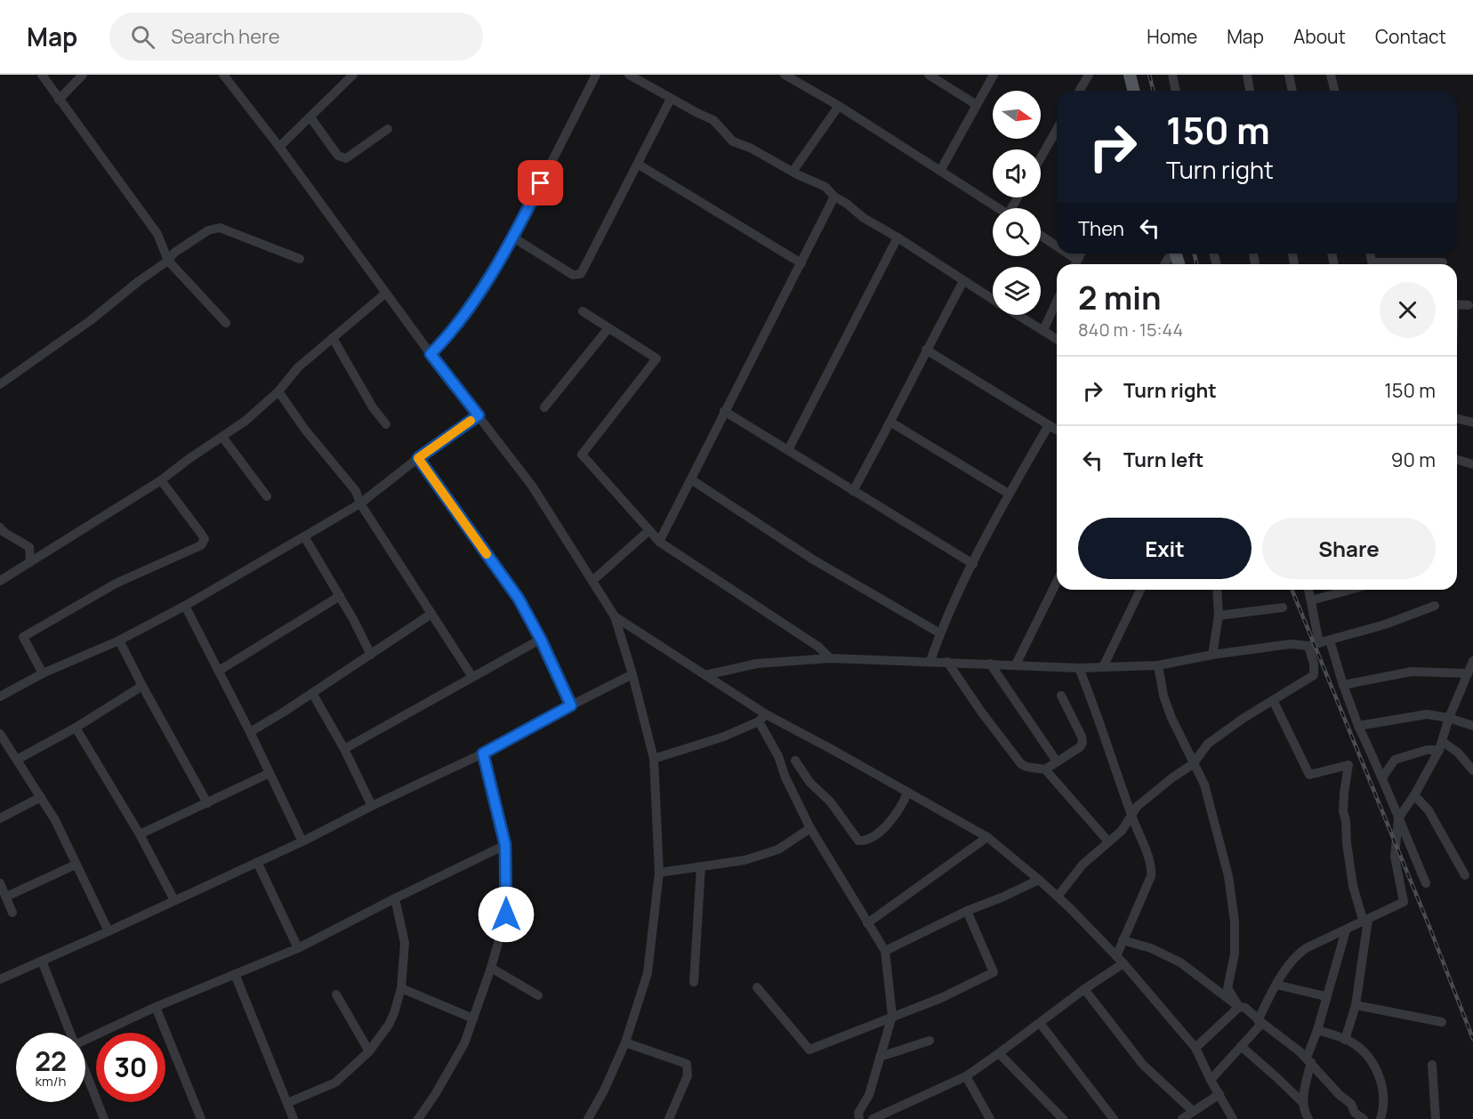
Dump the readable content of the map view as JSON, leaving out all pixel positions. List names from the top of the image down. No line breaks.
{"north":"right","page":{"header":"Map","search":"Search here","nav":["Home","Map","About","Contact"],"turn":["150 m","Turn right"],"then":"Then","heading":["2 min","840 m · 15:44"],"list":[{"name":"Turn right","value":"150 m"},{"name":"Turn left","value":"90 m"}],"buttons":["Exit","Share"],"speed":"22 km/h","limit":"30"}}
